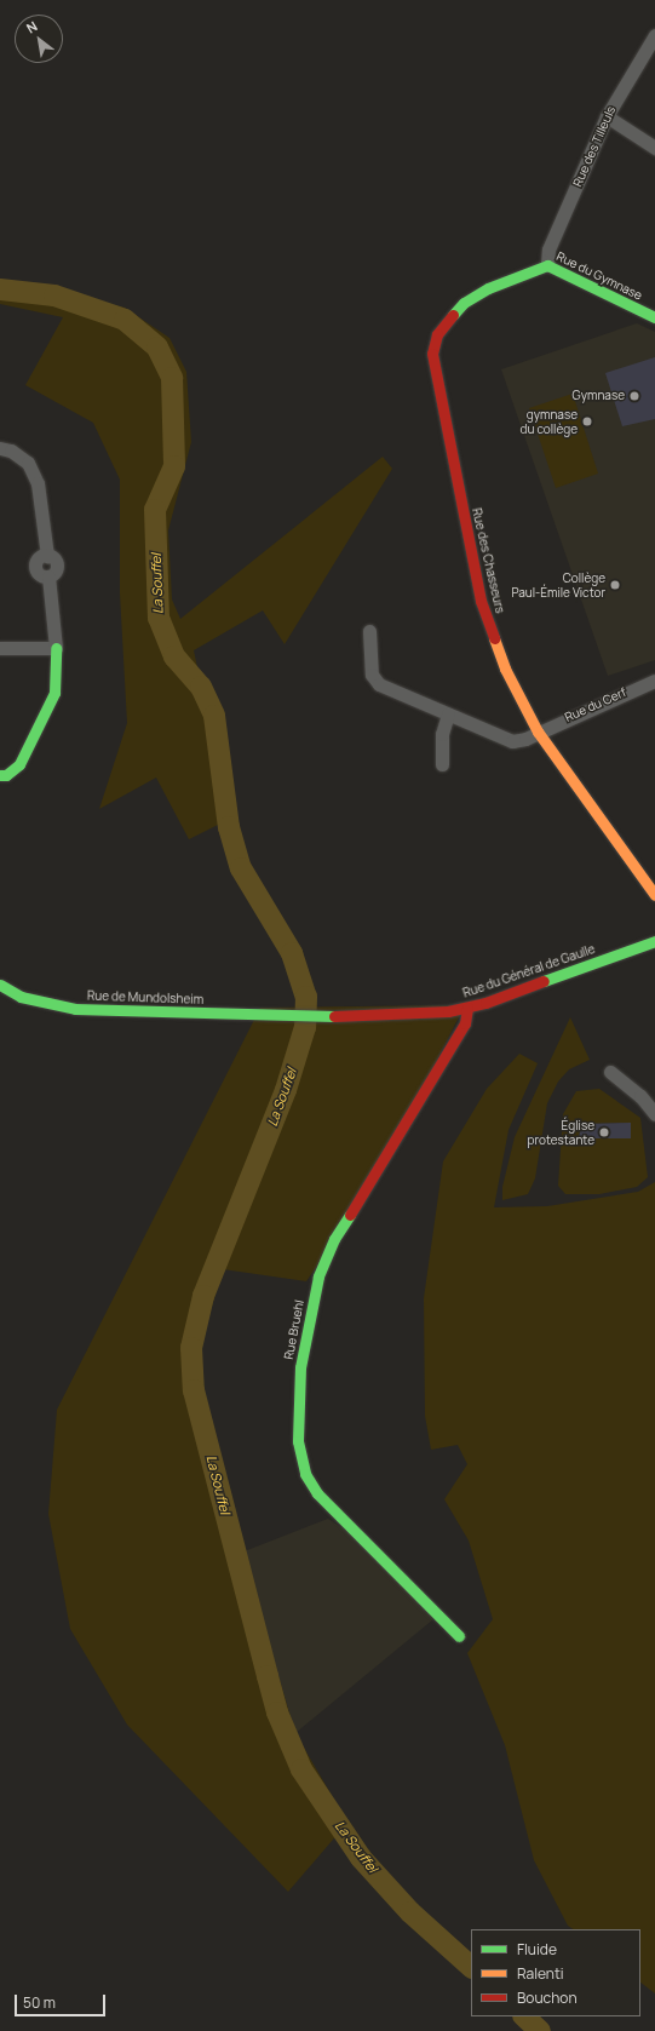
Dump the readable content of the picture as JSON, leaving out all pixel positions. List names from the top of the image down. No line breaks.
{"streets":{"street":["Rue des Tilleuls","Rue du Gymnase","Rue des Chasseurs","Rue du Cerf","Rue du Général de Gaulle","Rue de Mundolsheim","Rue Bruehl"]},"crossings":[["Rue des Tilleuls","Rue du Gymnase"],["Rue du Gymnase","Rue des Chasseurs"],["Rue des Chasseurs","Rue du Cerf"],["Rue du Général de Gaulle","Rue de Mundolsheim"],["Rue du Général de Gaulle","Rue Bruehl"]],"water":["La Souffel"],"places":["Gymnase","gymnase du collège","Collège Paul-Émile Victor","Église protestante"],"legend":["Fluide","Ralenti","Bouchon"],"scale_bar":"50 m","north":"top left"}
